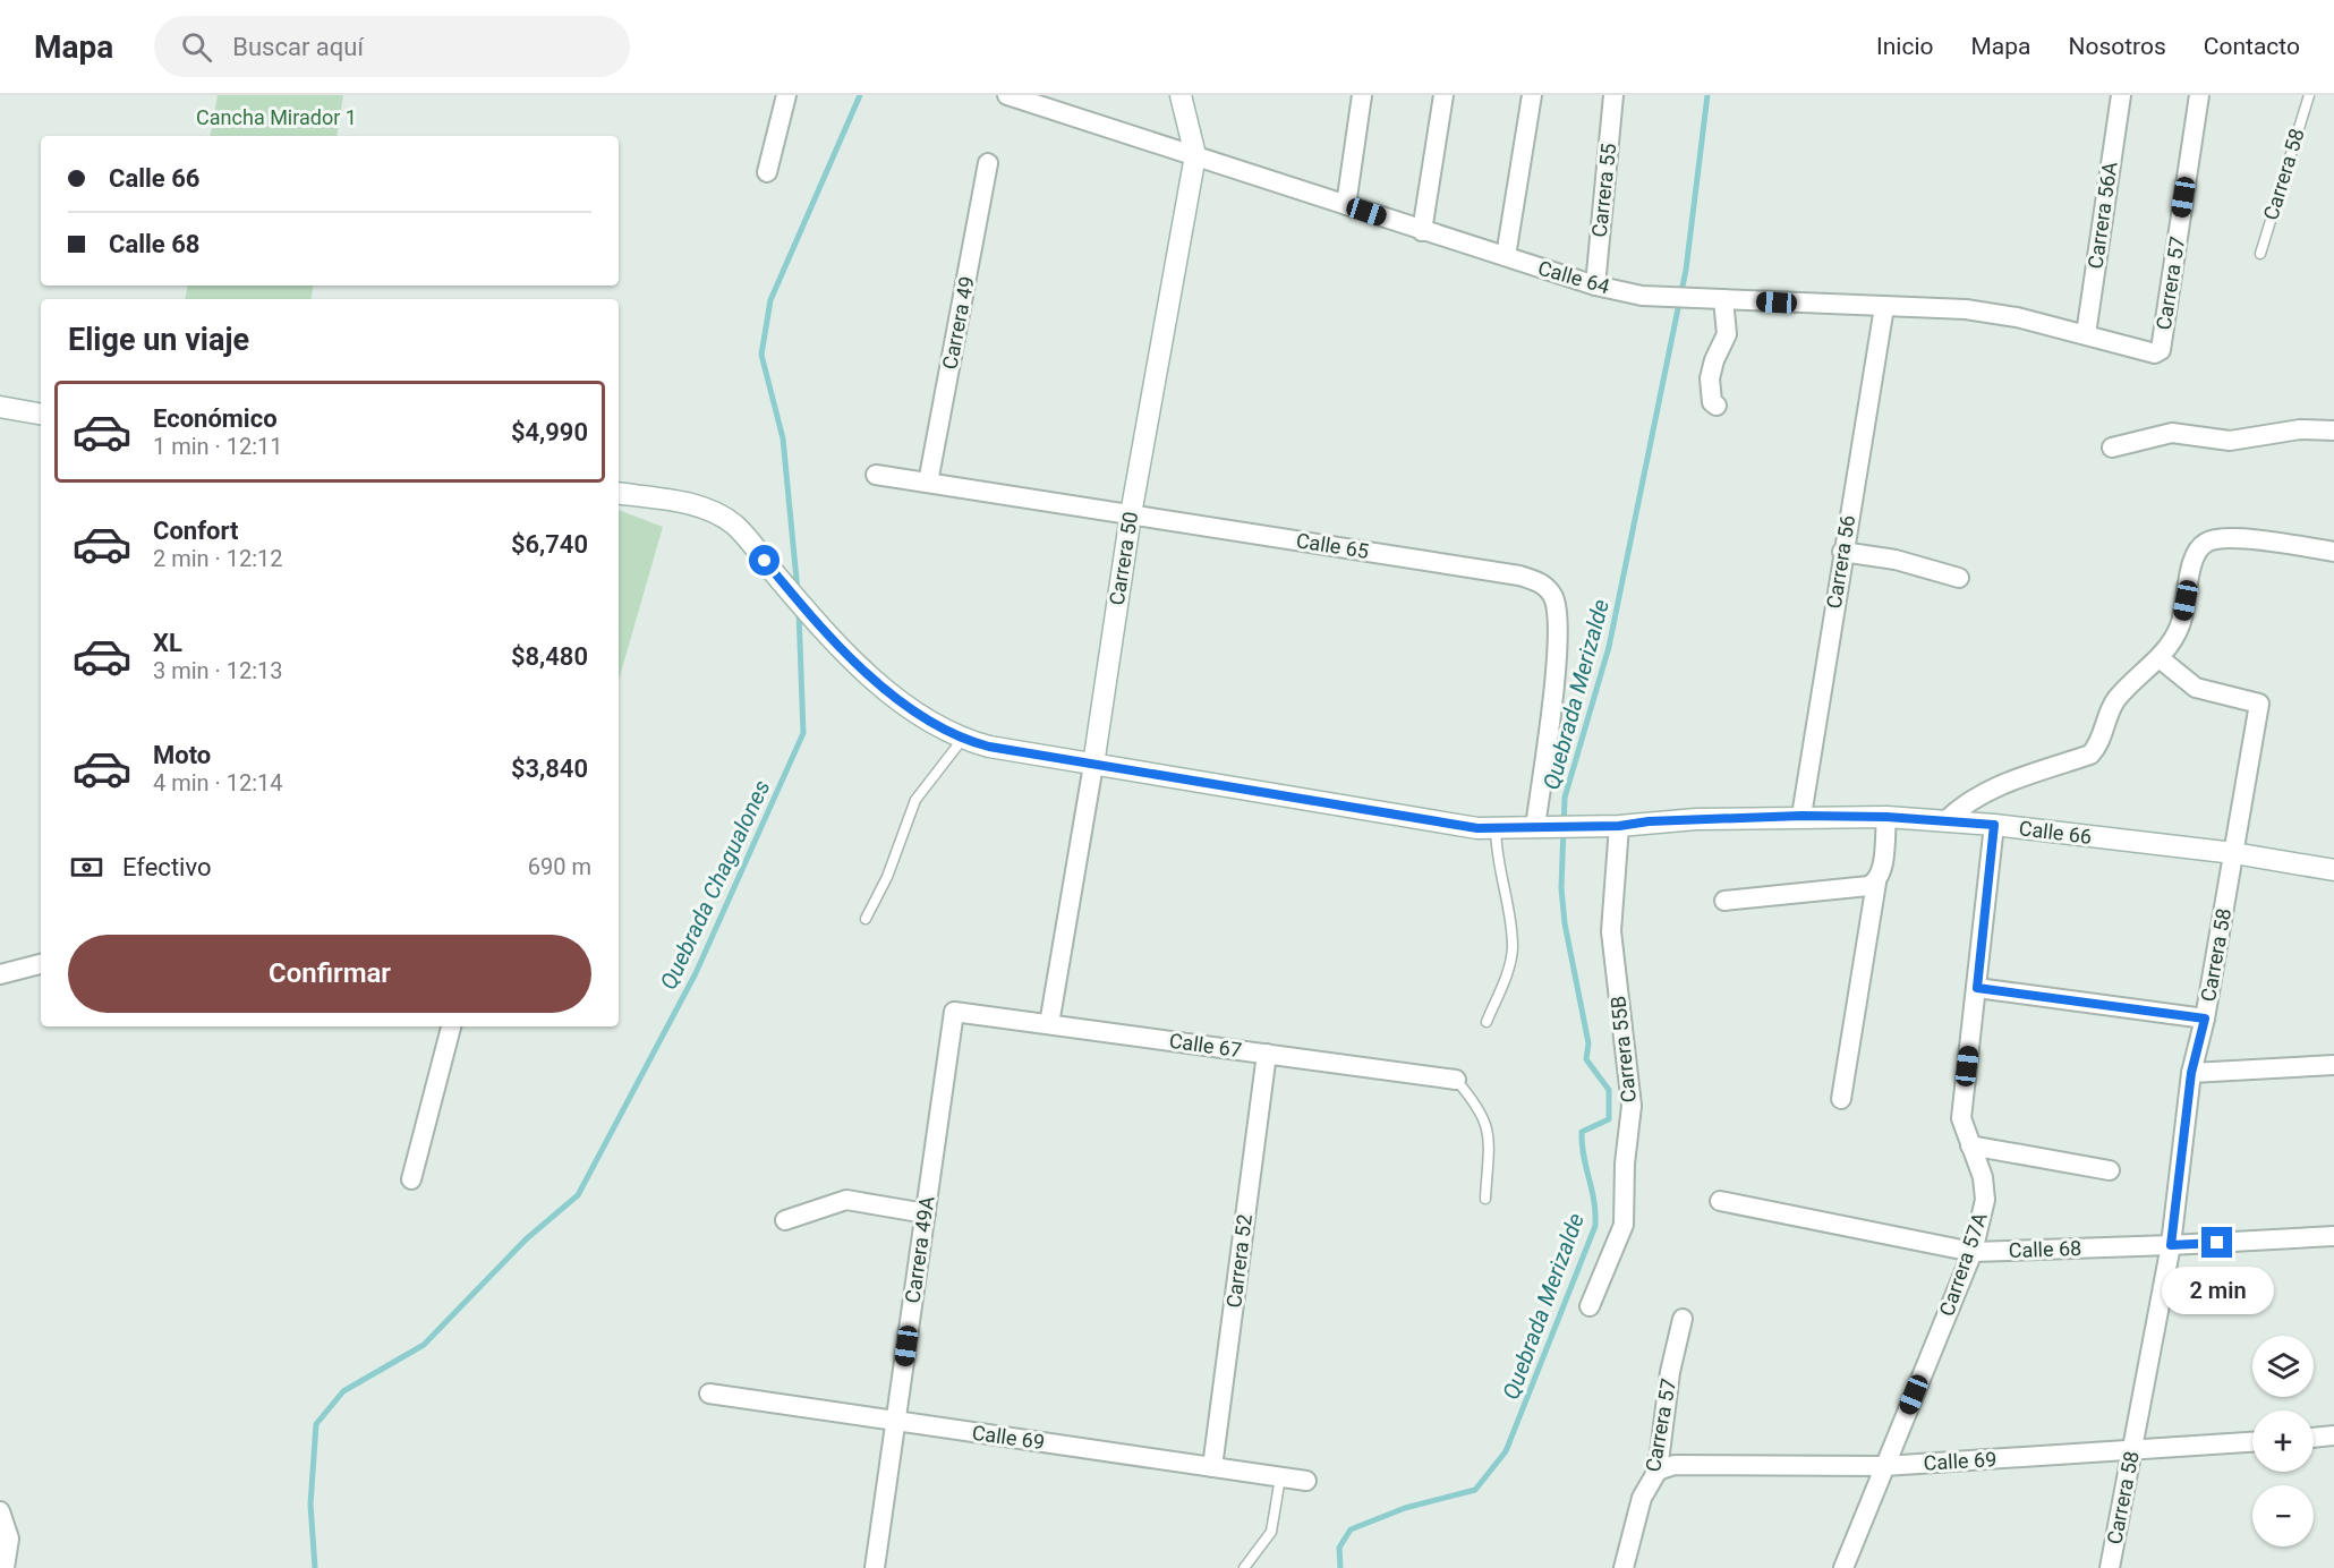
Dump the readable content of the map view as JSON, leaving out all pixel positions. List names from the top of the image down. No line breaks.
{"streets":{"street":["Carrera 58","Carrera 55","Carrera 56A","Calle 64","Carrera 57","Carrera 49","Calle 65","Carrera 50","Carrera 56","Calle 66","Calle 67","Carrera 55B","Carrera 49A","Calle 68","Carrera 52","Carrera 57A","Calle 69"]},"crossings":[["Carrera 58","Calle 66"],["Carrera 58","Calle 68"],["Carrera 58","Calle 69"],["Carrera 55","Calle 64"],["Carrera 56A","Calle 64"],["Calle 64","Carrera 57"],["Calle 64","Carrera 50"],["Calle 64","Carrera 56"],["Carrera 57","Calle 69"],["Carrera 49","Calle 65"],["Calle 65","Carrera 50"],["Calle 65","Calle 66"],["Carrera 50","Calle 66"],["Carrera 50","Calle 67"],["Carrera 56","Calle 66"],["Calle 66","Carrera 55B"],["Calle 66","Carrera 57A"],["Calle 67","Carrera 49A"],["Calle 67","Carrera 52"],["Carrera 49A","Calle 69"],["Calle 68","Carrera 57A"],["Carrera 52","Calle 69"],["Carrera 57A","Calle 69"]],"water":["Quebrada Merizalde","Quebrada Chagualones"],"parks":["Cancha Mirador 1"],"page":{"header":"Mapa","search":"Buscar aquí","nav":["Inicio","Mapa","Nosotros","Contacto"],"banner":["Calle 66","Calle 68"],"heading":"Elige un viaje","list":[{"name":"Económico","note":"1 min · 12:11","value":"$4,990"},{"name":"Confort","note":"2 min · 12:12","value":"$6,740"},{"name":"XL","note":"3 min · 12:13","value":"$8,480"},{"name":"Moto","note":"4 min · 12:14","value":"$3,840"}],"pay":["Efectivo","690 m"],"buttons":"Confirmar","bubble":"2 min","map_buttons":["+","−"]}}
